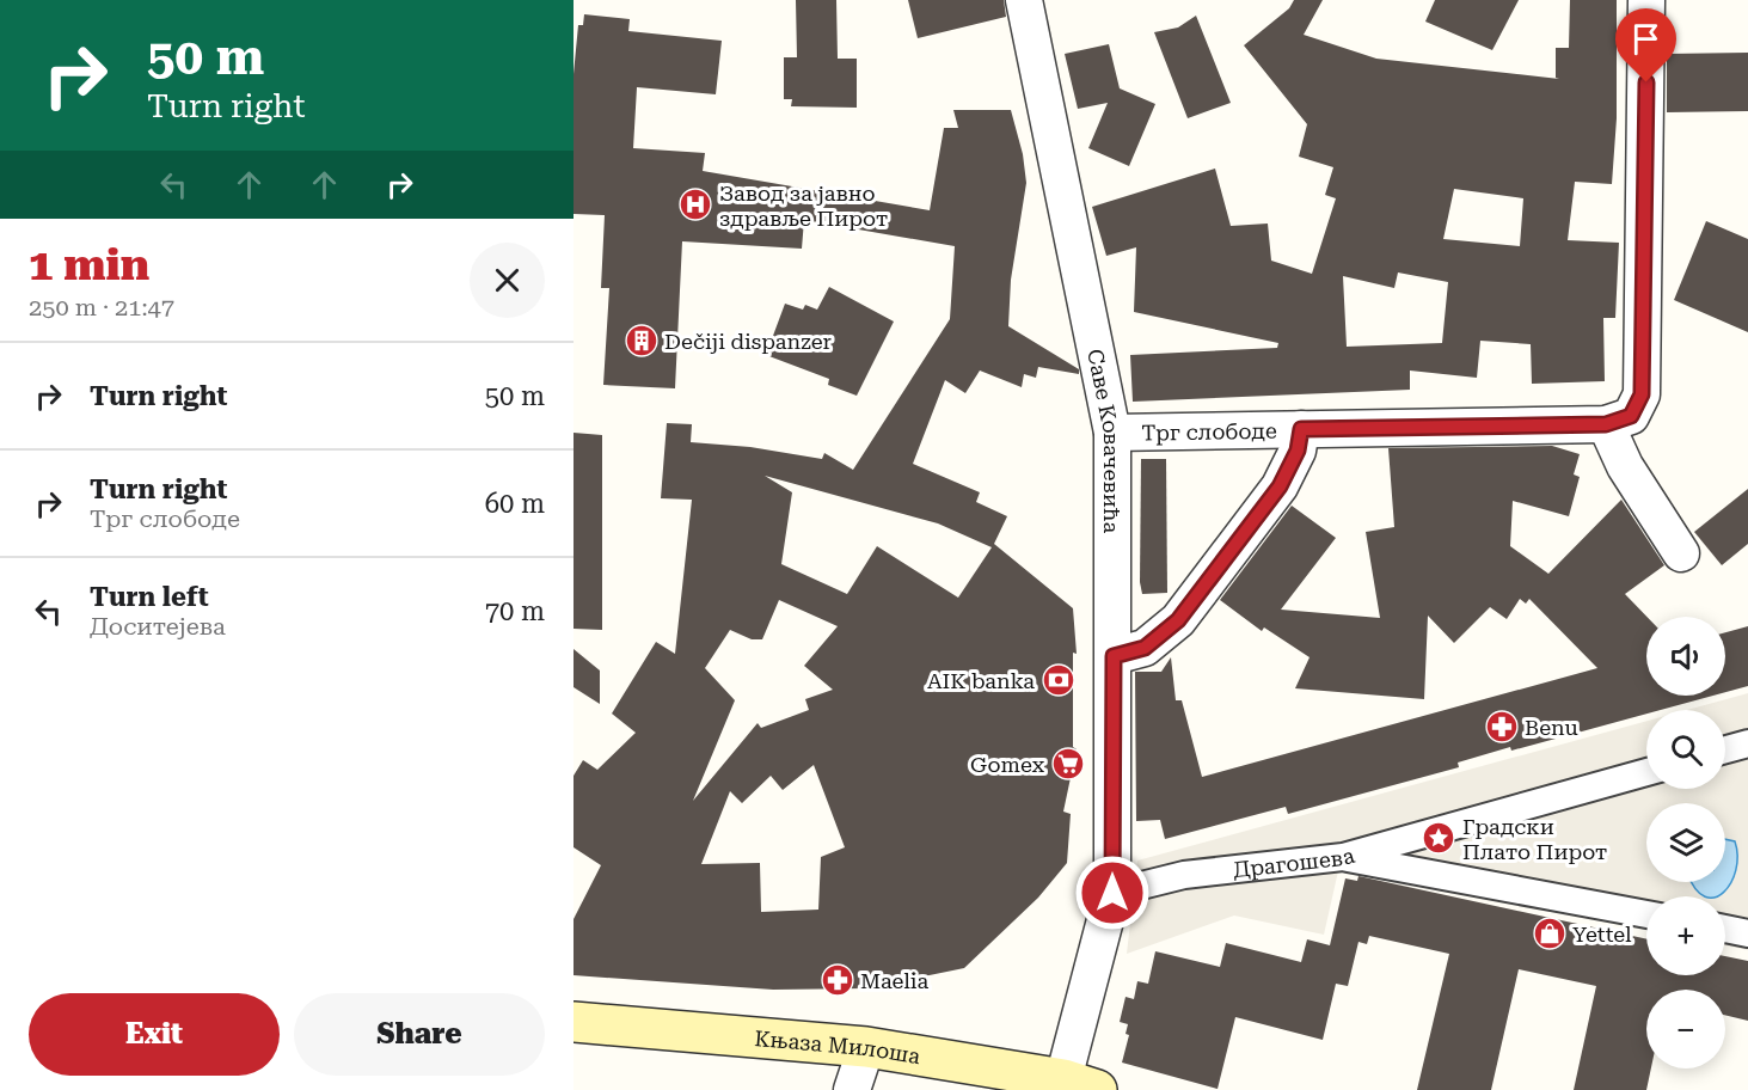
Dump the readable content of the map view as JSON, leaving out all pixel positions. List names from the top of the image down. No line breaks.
{"streets":{"main road":["Књаза Милоша"],"street":["Трг слободе","Саве Ковачевића","Драгошева"]},"crossings":[["Трг слободе","Саве Ковачевића"],["Саве Ковачевића","Драгошева"]],"places":{"hospital":["Завод за јавно здравље Пирот"],"building":["Dečiji dispanzer"],"bank":["AIK banka"],"pharmacy":["Benu","Maelia"],"supermarket":["Gomex"],"place":["Градски Плато Пирот"],"shop":["Yettel"]},"page":{"turn":["50 m","Turn right"],"heading":["1 min","250 m · 21:47"],"list":[{"name":"Turn right","value":"50 m"},{"name":"Turn right","note":"Трг слободе","value":"60 m"},{"name":"Turn left","note":"Доситејева","value":"70 m"}],"map_buttons":["+","−"],"buttons":["Exit","Share"]}}
